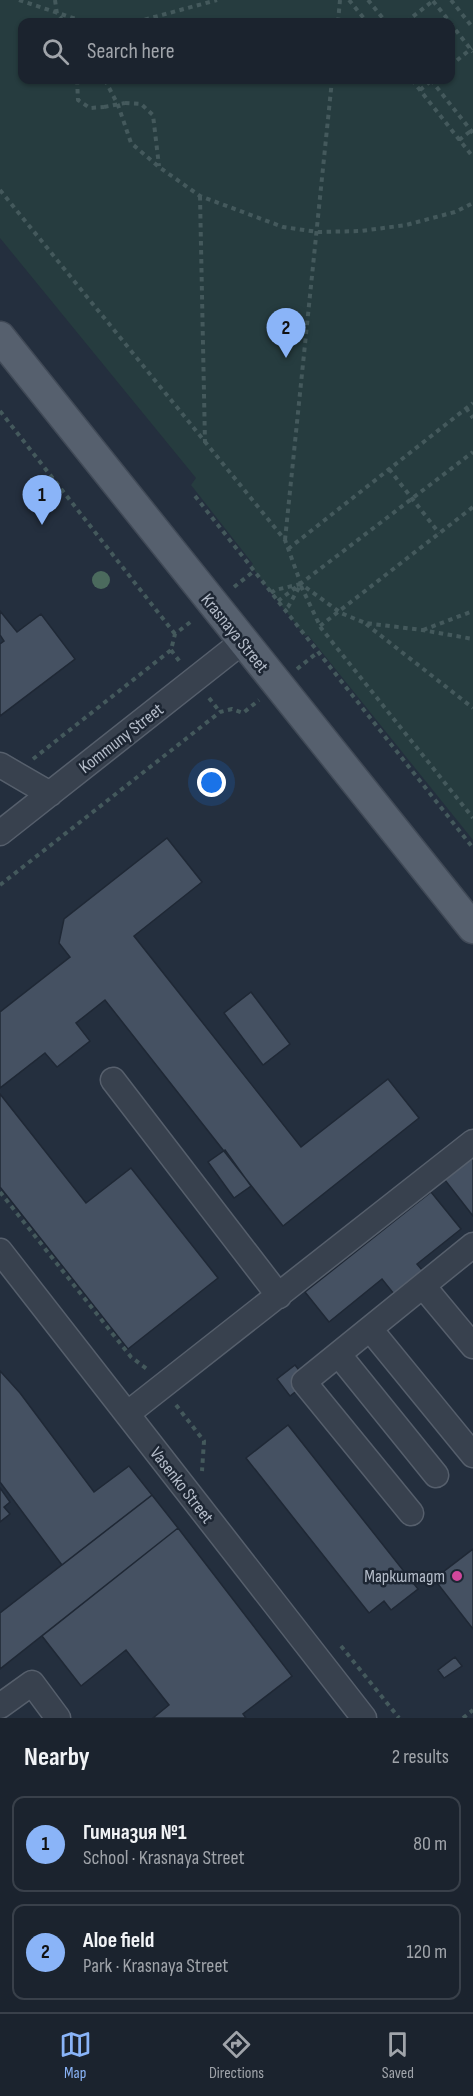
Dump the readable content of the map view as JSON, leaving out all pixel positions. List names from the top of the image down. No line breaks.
{"streets":{"main road":["Krasnaya Street"],"street":["Kommuny Street","Vasenko Street"]},"crossings":[["Krasnaya Street","Kommuny Street"]],"places":["Маркштадт"],"page":{"search":"Search here","pins":["2","1"],"heading":["Nearby","2 results"],"list":[{"mark":"1","name":"Гимназия №1","note":"School · Krasnaya Street","value":"80 m"},{"mark":"2","name":"Aloe field","note":"Park · Krasnaya Street","value":"120 m"}],"nav":["Map","Directions","Saved"]}}
